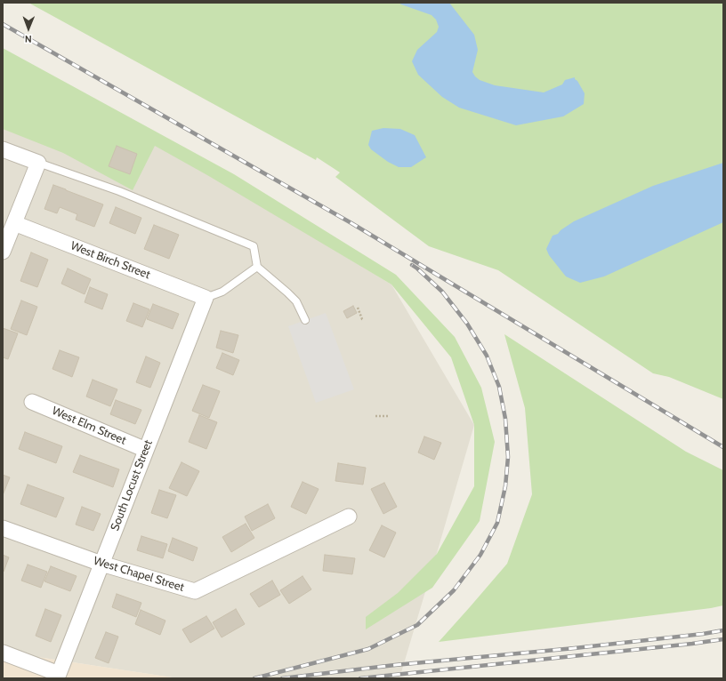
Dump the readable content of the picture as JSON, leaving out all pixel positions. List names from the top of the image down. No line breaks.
{"streets":{"street":["West Birch Street","West Elm Street","South Locust Street","West Chapel Street"]},"crossings":[["West Birch Street","South Locust Street"],["West Elm Street","South Locust Street"],["South Locust Street","West Chapel Street"]],"north":"bottom"}
